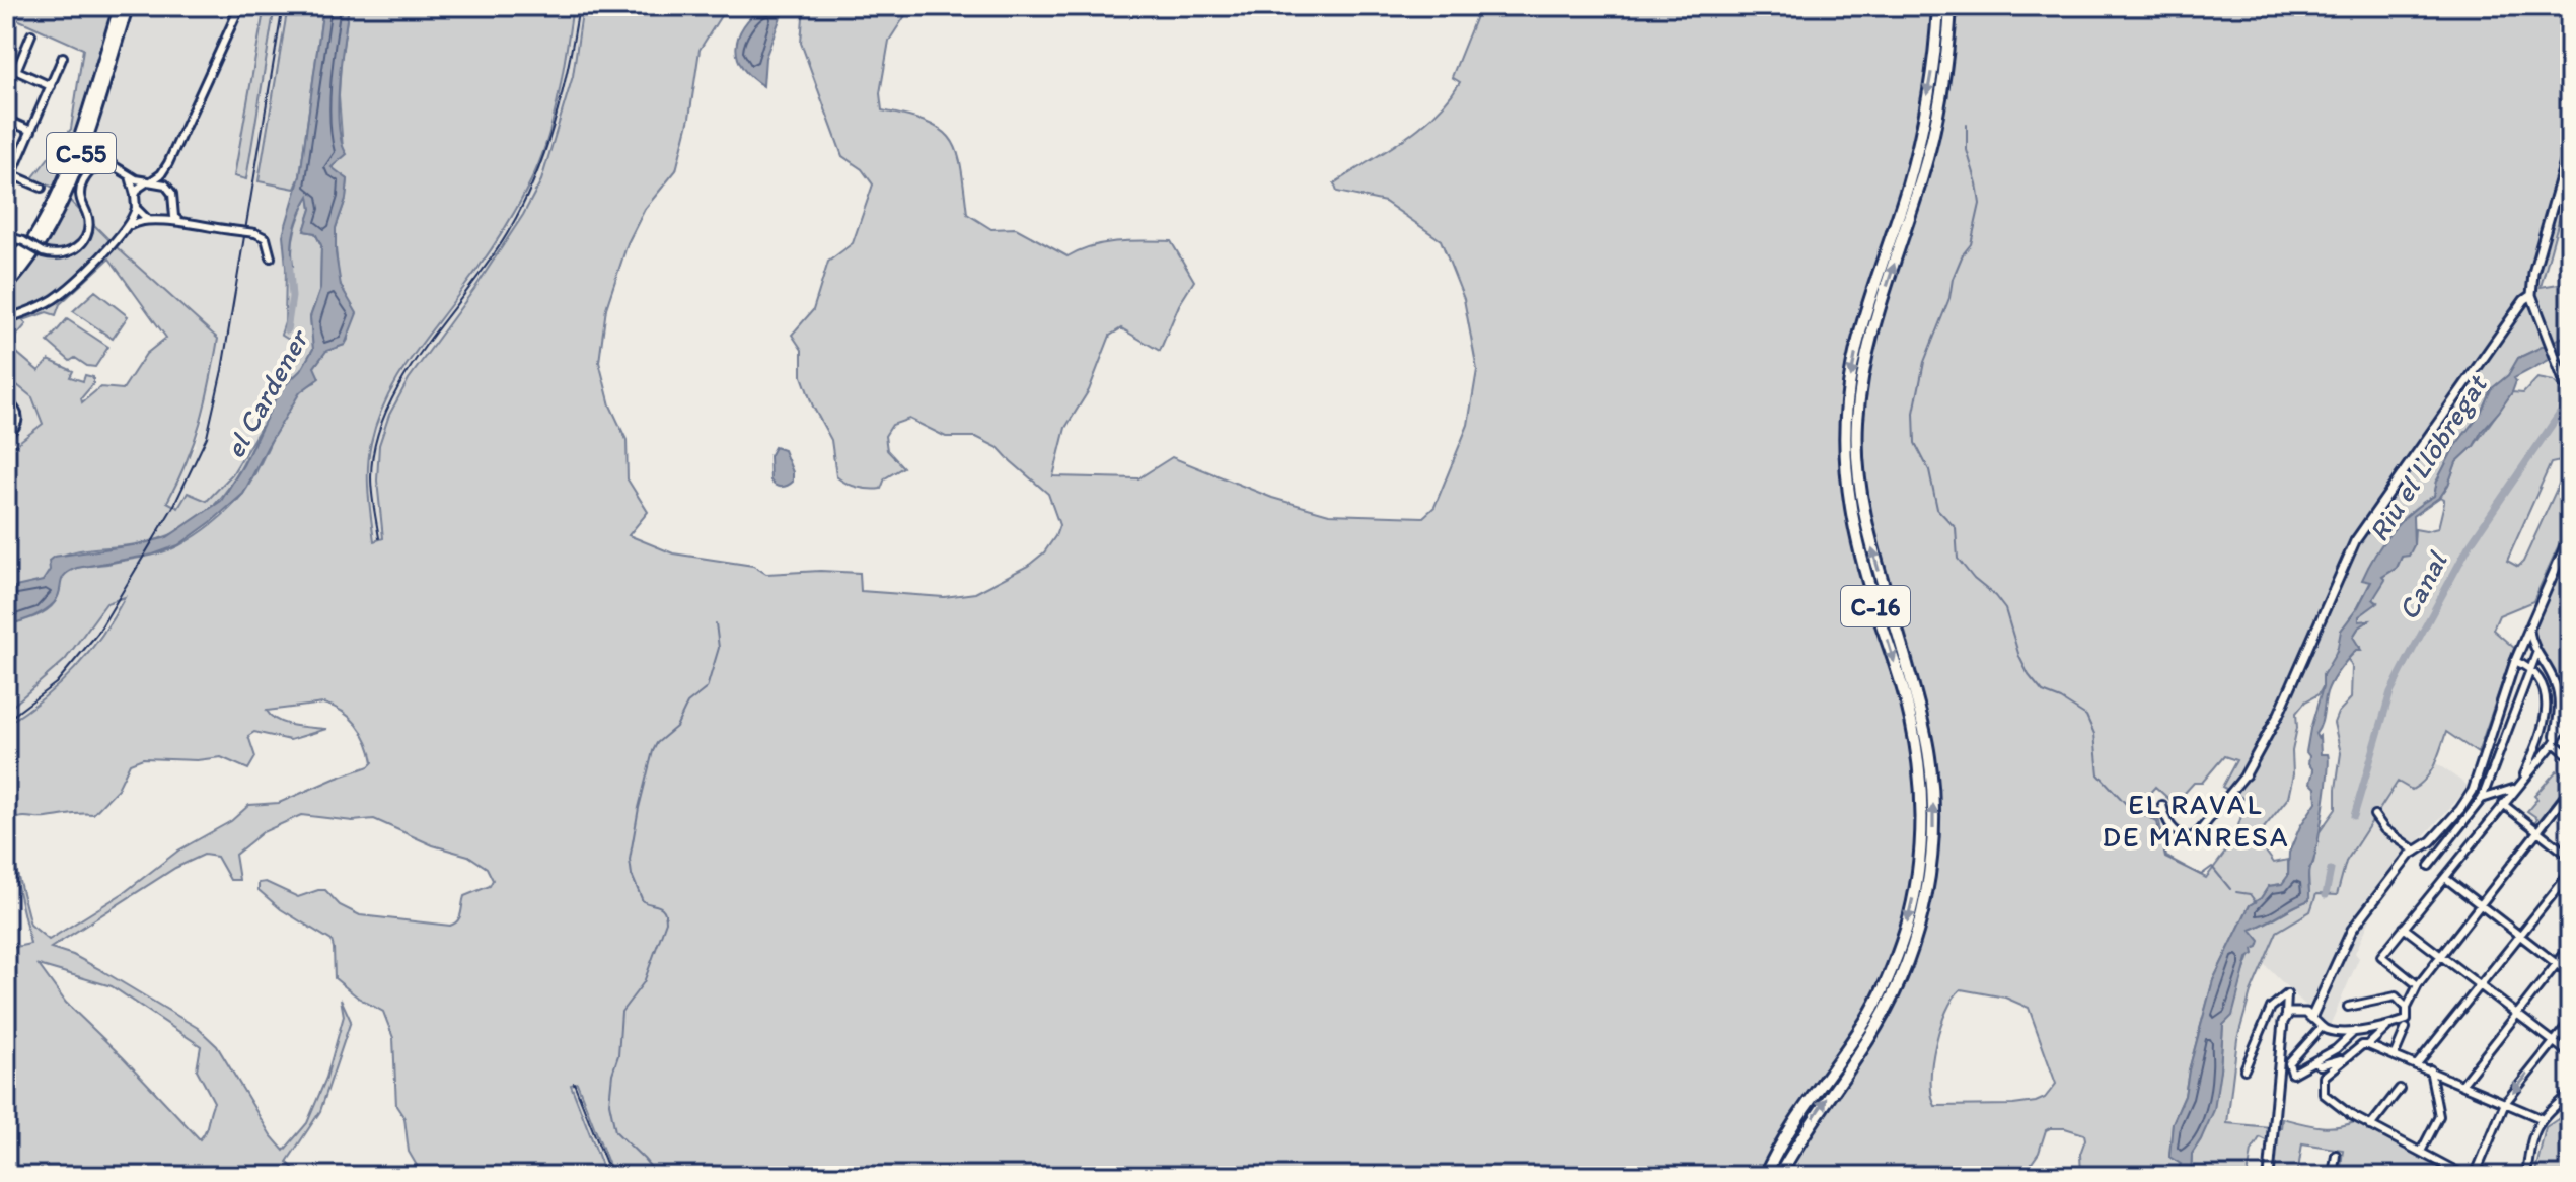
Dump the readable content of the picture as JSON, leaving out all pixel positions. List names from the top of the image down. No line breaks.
{"streets":{"highway":["C-55","C-16"]},"districts":["EL RAVAL DE MANRESA"],"water":["el Cardener","Riu el Llobregat","Canal"]}
